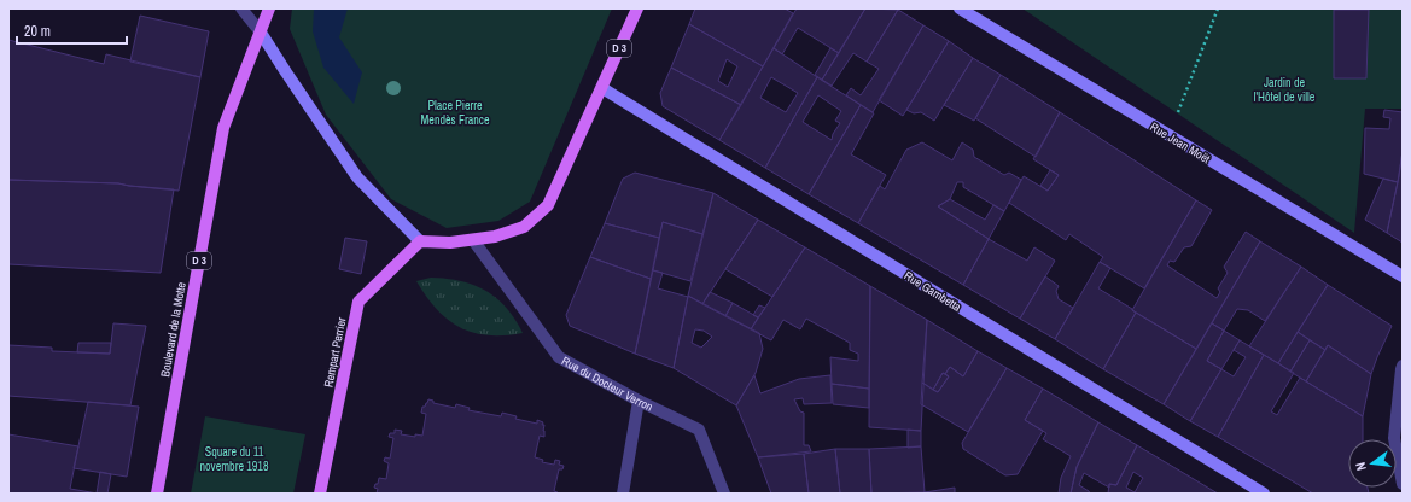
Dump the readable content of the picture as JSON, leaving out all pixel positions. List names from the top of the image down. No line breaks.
{"streets":{"main road":["D 3","Rue Jean Moët","Rue Gambetta","Boulevard de la Motte","Rempart Perrier"],"street":["Rue du Docteur Verron"]},"crossings":[["D 3","Rue Gambetta"],["D 3","Boulevard de la Motte"],["D 3","Rempart Perrier"],["D 3","Rue du Docteur Verron"]],"parks":["Jardin de l'Hôtel de ville","Place Pierre Mendès France","Square du 11 novembre 1918"],"scale_bar":"20 m","north":"left"}
